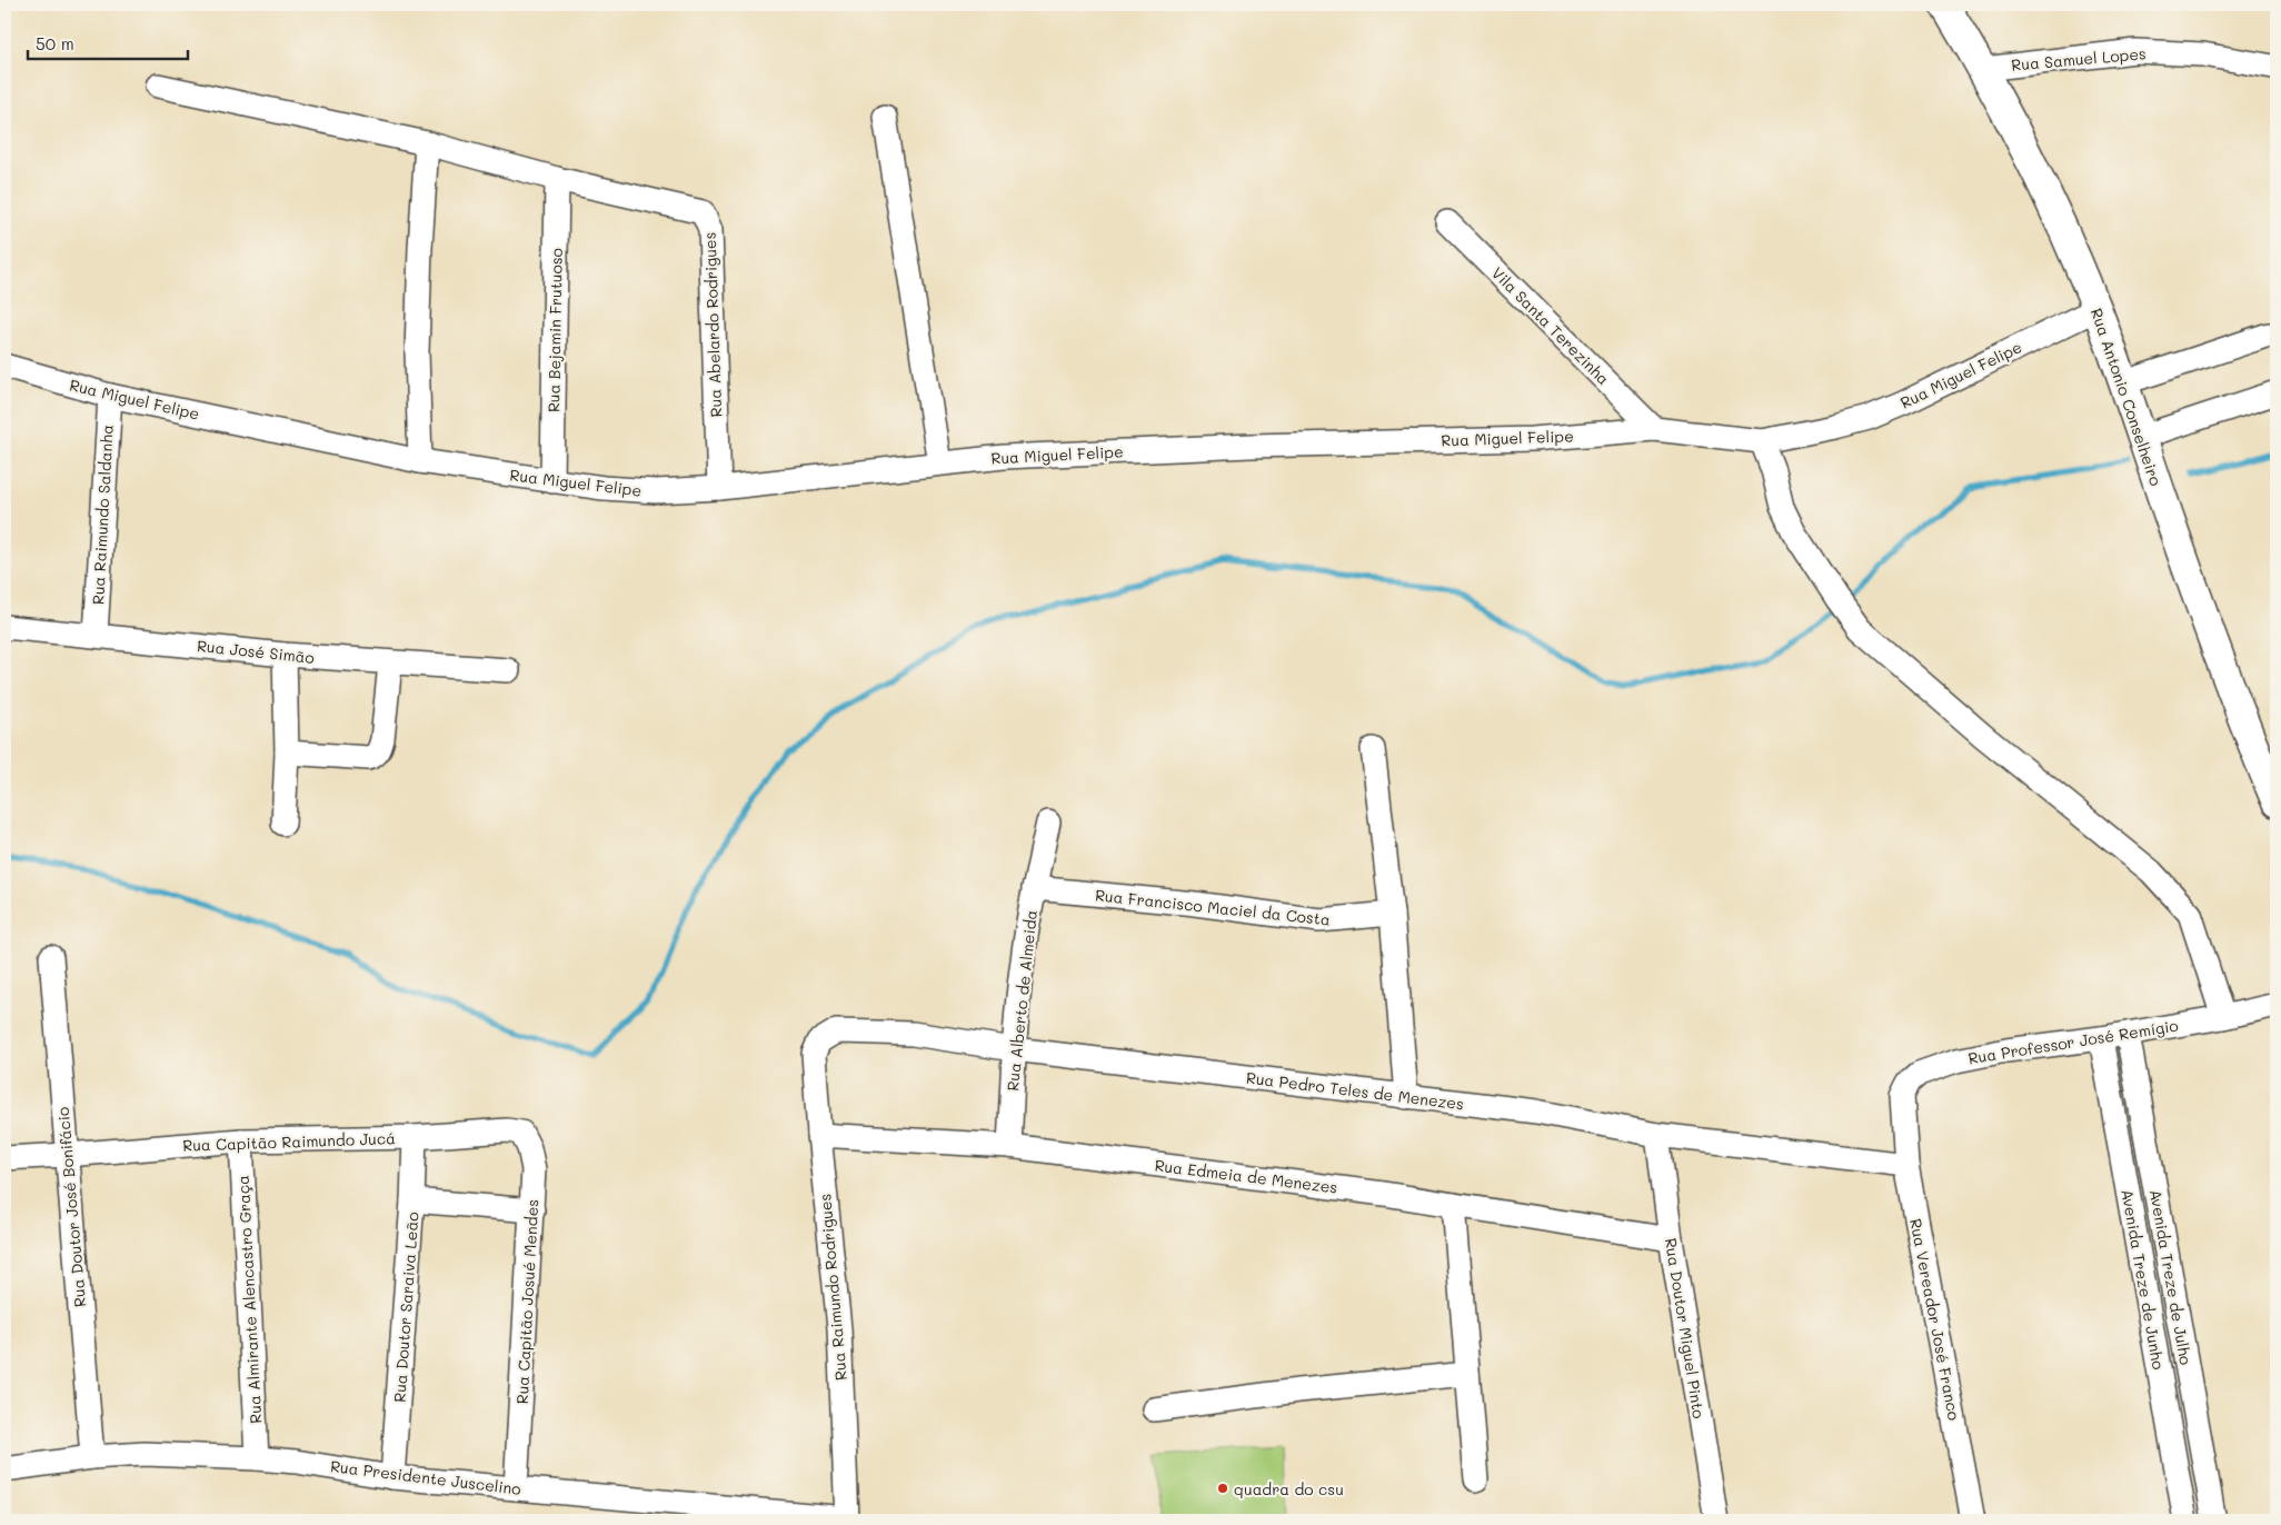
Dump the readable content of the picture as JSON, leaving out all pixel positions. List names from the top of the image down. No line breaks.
{"streets":{"street":["Rua Samuel Lopes","Rua Abelardo Rodrigues","Vila Santa Terezinha","Rua Bejamin Frutuoso","Rua Miguel Felipe","Rua Antonio Conselheiro","Rua Raimundo Saldanha","Rua José Simão","Rua Francisco Maciel da Costa","Rua Alberto de Almeida","Rua Professor José Remígio","Rua Pedro Teles de Menezes","Rua Capitão Raimundo Jucá","Rua Edmeia de Menezes","Rua Doutor José Bonifácio","Avenida Treze de Julho","Avenida Treze de Junho","Rua Raimundo Rodrigues","Rua Almirante Alencastro Graça","Rua Capitão Josué Mendes","Rua Doutor Saraiva Leão","Rua Vereador José Franco","Rua Doutor Miguel Pinto","Rua Presidente Juscelino"]},"crossings":[["Rua Samuel Lopes","Rua Antonio Conselheiro"],["Rua Abelardo Rodrigues","Rua Bejamin Frutuoso"],["Rua Abelardo Rodrigues","Rua Miguel Felipe"],["Vila Santa Terezinha","Rua Miguel Felipe"],["Rua Bejamin Frutuoso","Rua Miguel Felipe"],["Rua Miguel Felipe","Rua Antonio Conselheiro"],["Rua Miguel Felipe","Rua Raimundo Saldanha"],["Rua Raimundo Saldanha","Rua José Simão"],["Rua Francisco Maciel da Costa","Rua Alberto de Almeida"],["Rua Alberto de Almeida","Rua Pedro Teles de Menezes"],["Rua Alberto de Almeida","Rua Edmeia de Menezes"],["Rua Professor José Remígio","Avenida Treze de Julho"],["Rua Professor José Remígio","Avenida Treze de Junho"],["Rua Professor José Remígio","Rua Vereador José Franco"],["Rua Pedro Teles de Menezes","Rua Raimundo Rodrigues"],["Rua Pedro Teles de Menezes","Rua Vereador José Franco"],["Rua Pedro Teles de Menezes","Rua Doutor Miguel Pinto"],["Rua Capitão Raimundo Jucá","Rua Doutor José Bonifácio"],["Rua Capitão Raimundo Jucá","Rua Almirante Alencastro Graça"],["Rua Capitão Raimundo Jucá","Rua Capitão Josué Mendes"],["Rua Capitão Raimundo Jucá","Rua Doutor Saraiva Leão"],["Rua Edmeia de Menezes","Rua Raimundo Rodrigues"],["Rua Edmeia de Menezes","Rua Doutor Miguel Pinto"],["Rua Doutor José Bonifácio","Rua Presidente Juscelino"],["Rua Raimundo Rodrigues","Rua Presidente Juscelino"],["Rua Almirante Alencastro Graça","Rua Presidente Juscelino"],["Rua Capitão Josué Mendes","Rua Presidente Juscelino"],["Rua Doutor Saraiva Leão","Rua Presidente Juscelino"]],"places":["quadra do csu"],"scale_bar":"50 m"}
